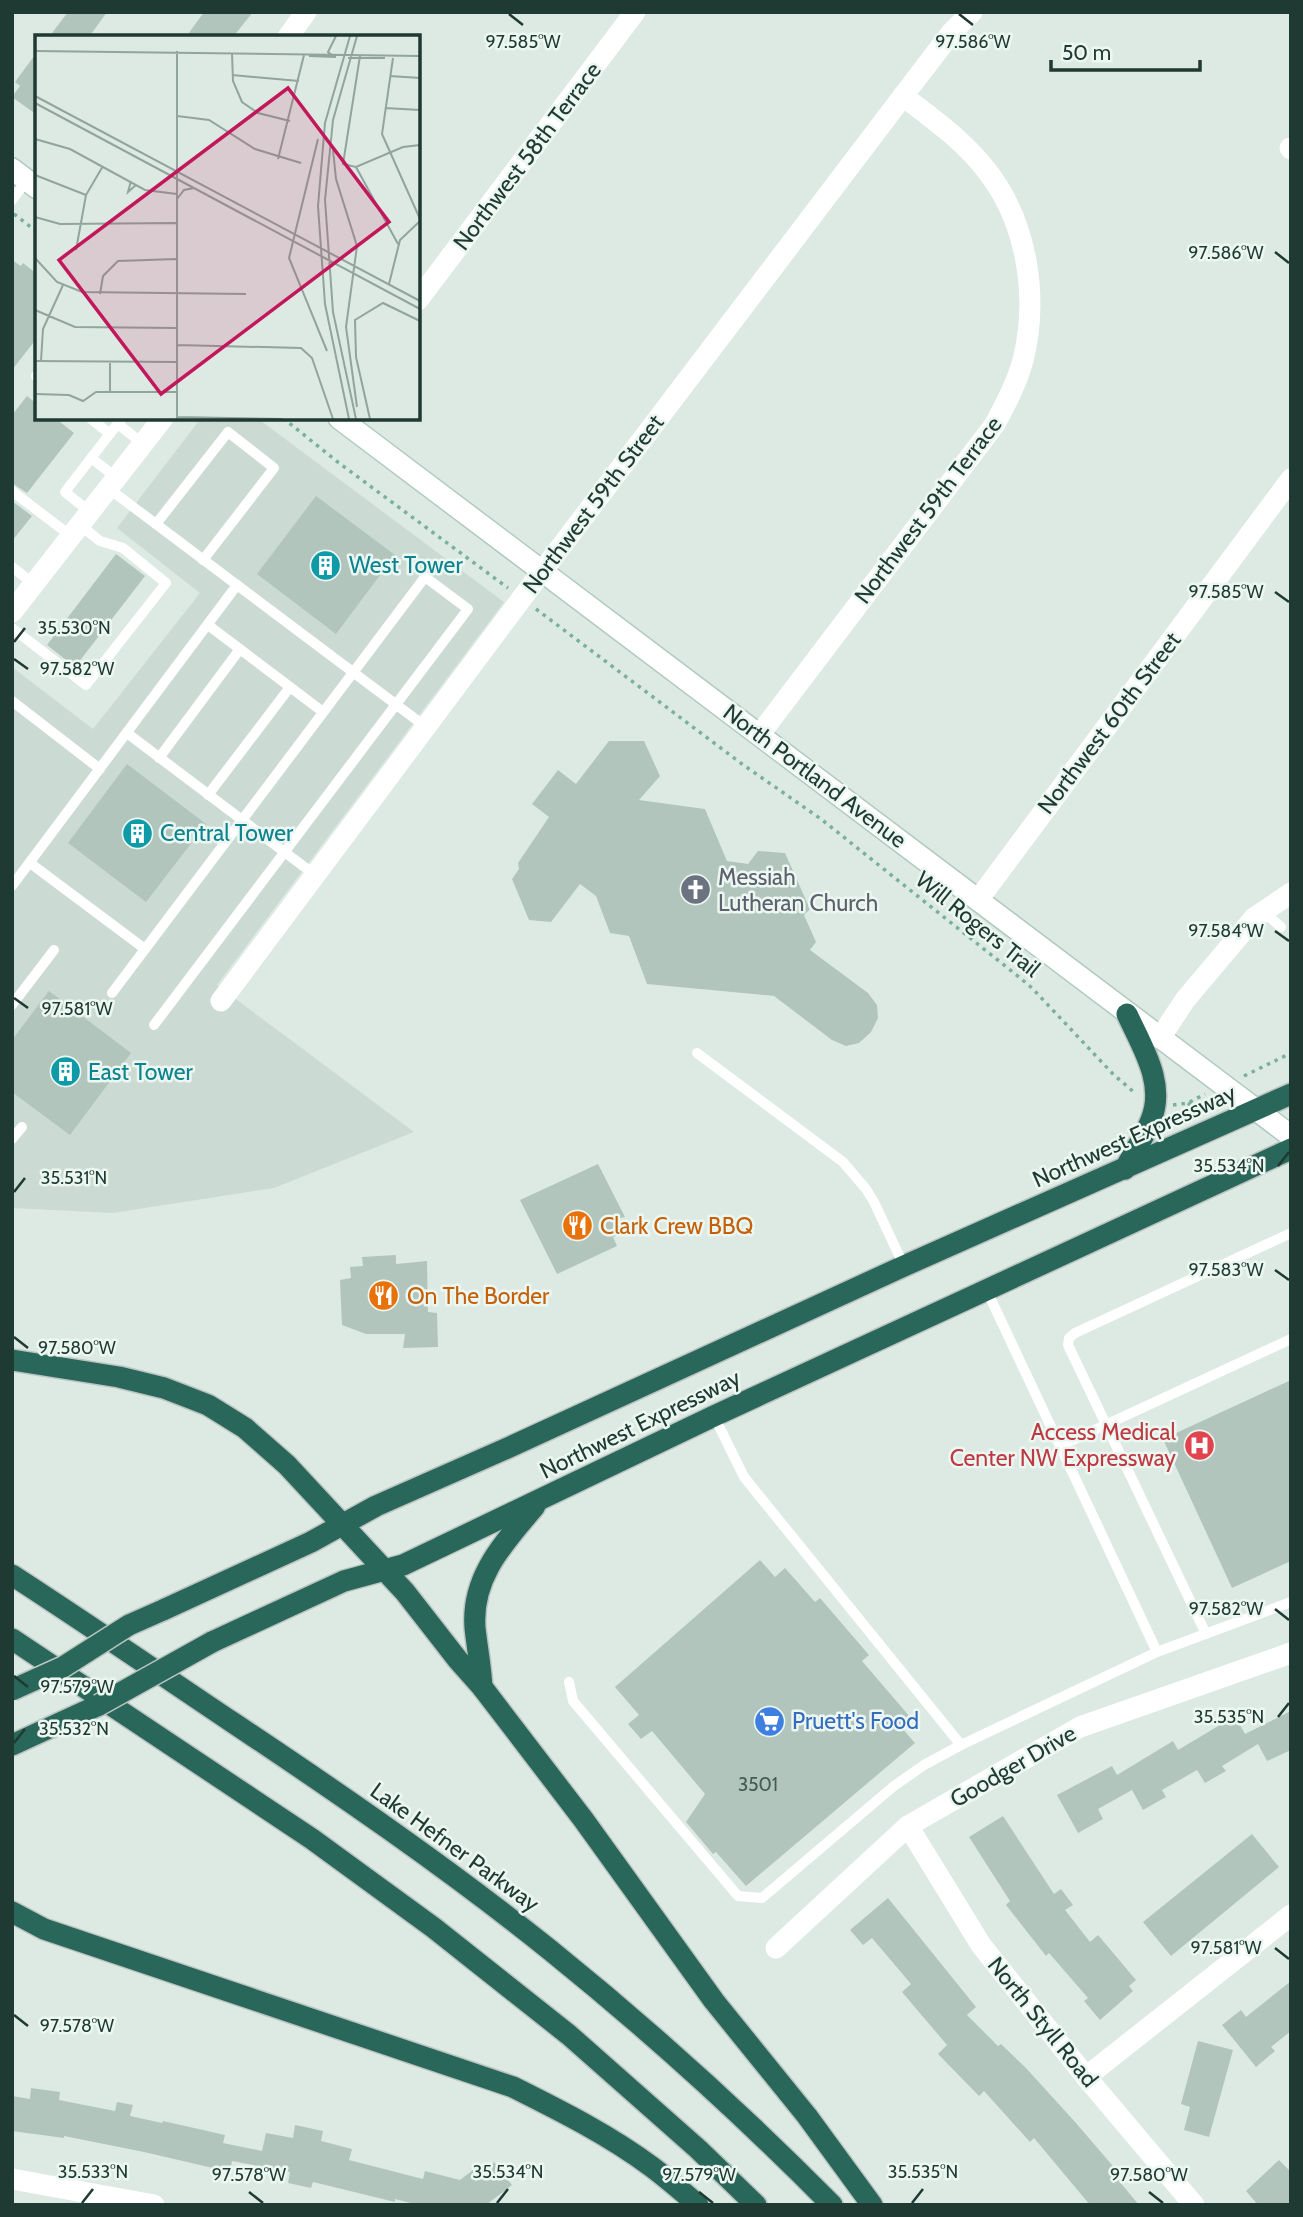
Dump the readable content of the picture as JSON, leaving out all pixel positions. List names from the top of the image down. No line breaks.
{"streets":{"highway":["Northwest Expressway","Lake Hefner Parkway"],"street":["Northwest 58th Terrace","Northwest 59th Street","Northwest 59th Terrace","Northwest 60th Street","North Portland Avenue","Goodger Drive","North Styll Road"],"path":["Will Rogers Trail"]},"crossings":[["Northwest 59th Street","Northwest 59th Terrace"],["Northwest 59th Street","North Portland Avenue"],["Northwest 59th Terrace","North Portland Avenue"],["Northwest 60th Street","North Portland Avenue"],["North Portland Avenue","Northwest Expressway"],["Goodger Drive","North Styll Road"]],"places":{"building":["West Tower","Central Tower","East Tower"],"church":["Messiah Lutheran Church"],"restaurant":["Clark Crew BBQ","On The Border"],"hospital":["Access Medical Center NW Expressway"],"supermarket":["Pruett's Food"]},"house_numbers":["3501"],"scale_bar":"50 m","coordinates":["97.585°W","97.586°W","35.530°N","97.582°W","97.584°W","97.581°W","35.534°N","35.531°N","97.583°W","97.580°W","97.579°W","35.535°N","35.532°N","97.578°W","35.533°N"]}
